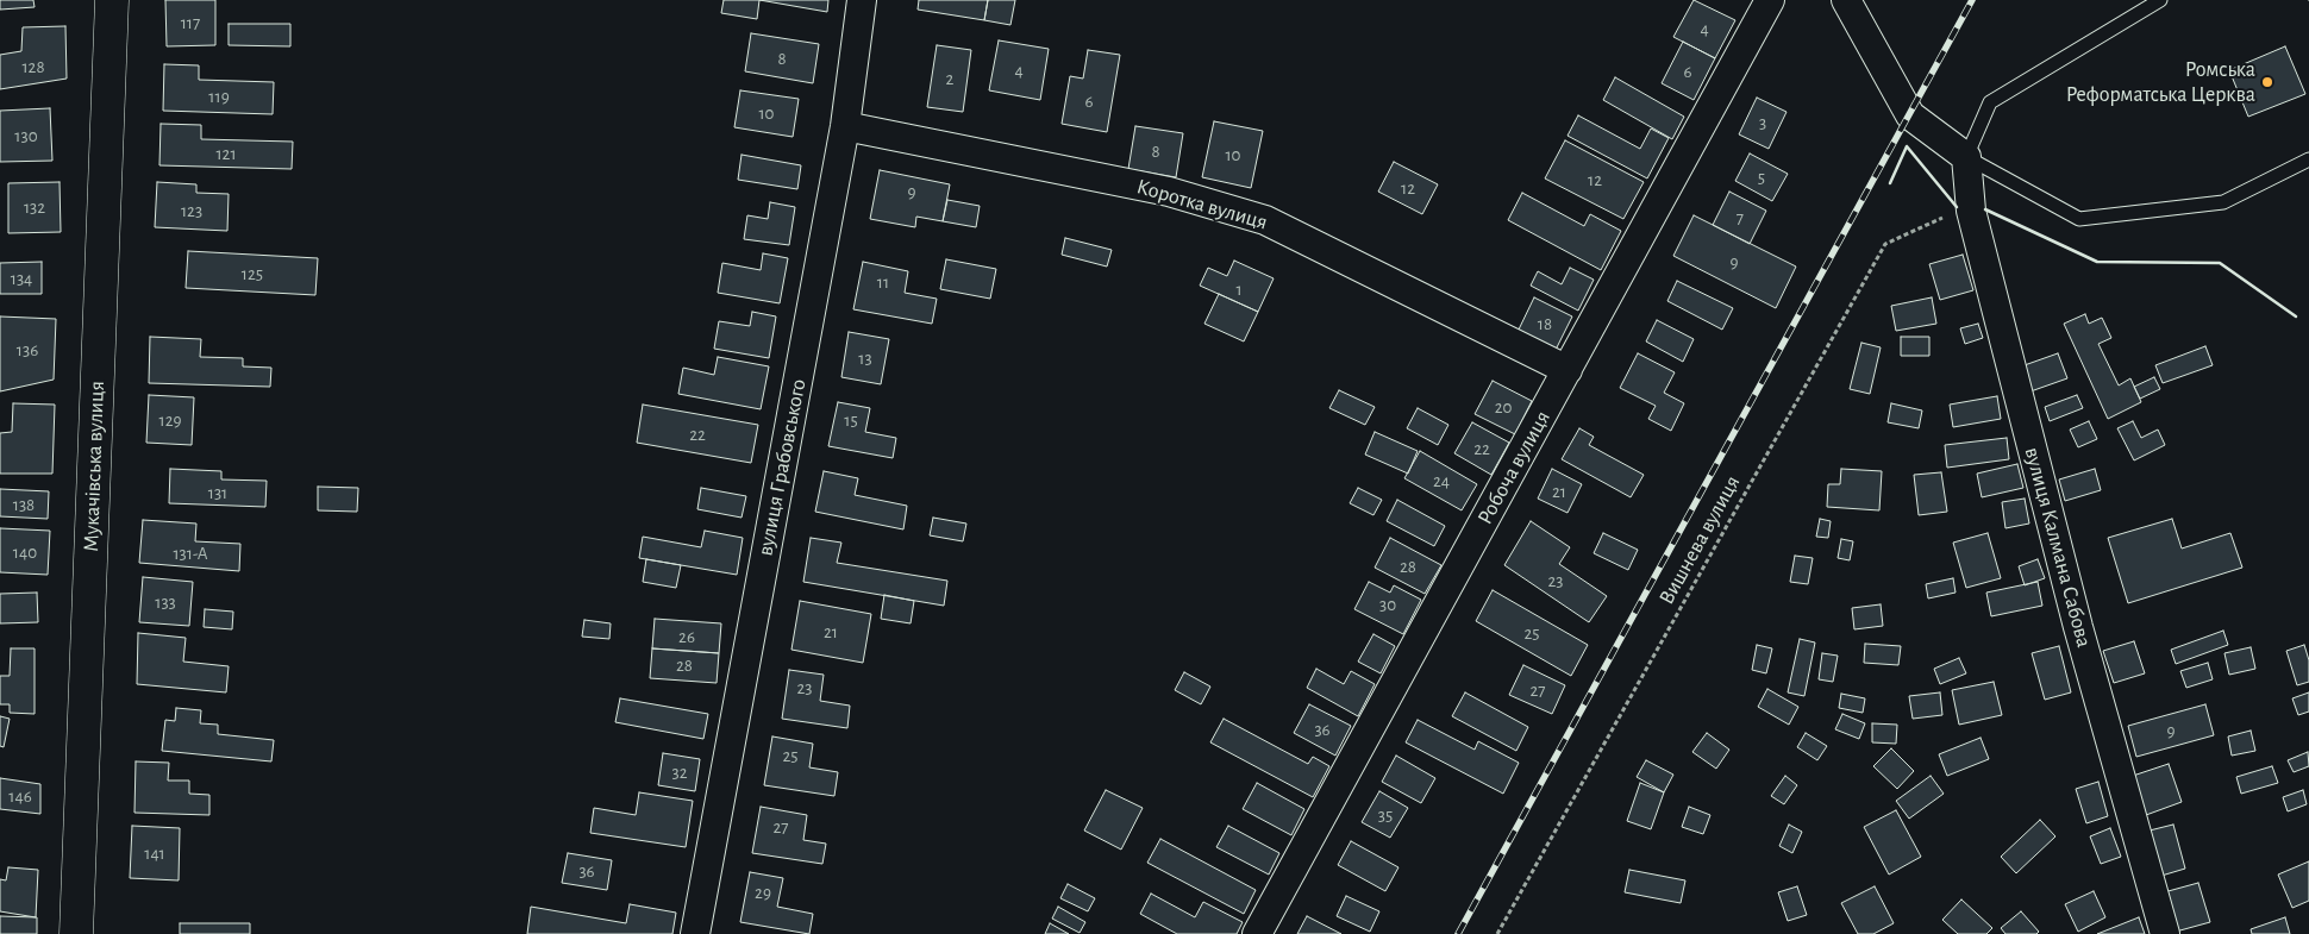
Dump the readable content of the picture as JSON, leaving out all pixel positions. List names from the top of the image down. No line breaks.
{"streets":{"highway":["Мукачівська вулиця"],"street":["Коротка вулиця","вулиця Грабовського","Робоча вулиця","вулиця Калмана Сабова"],"path":["Вишнева вулиця"]},"crossings":[["Коротка вулиця","вулиця Грабовського"],["Коротка вулиця","Робоча вулиця"],["Вишнева вулиця","вулиця Калмана Сабова"]],"places":["Ромська Реформатська Церква"],"house_numbers":["117","4","8","128","4","6","2","119","6","10","3","130","8","121","10","5","12","12","9","132","123","7","9","125","134","11","1","18","136","13","20","129","15","22","22","24","21","131","138","140","131-А","28","23","133","30","21","25","26","28","23","27","36","9","25","32","146","35","27","141","36","29"]}
